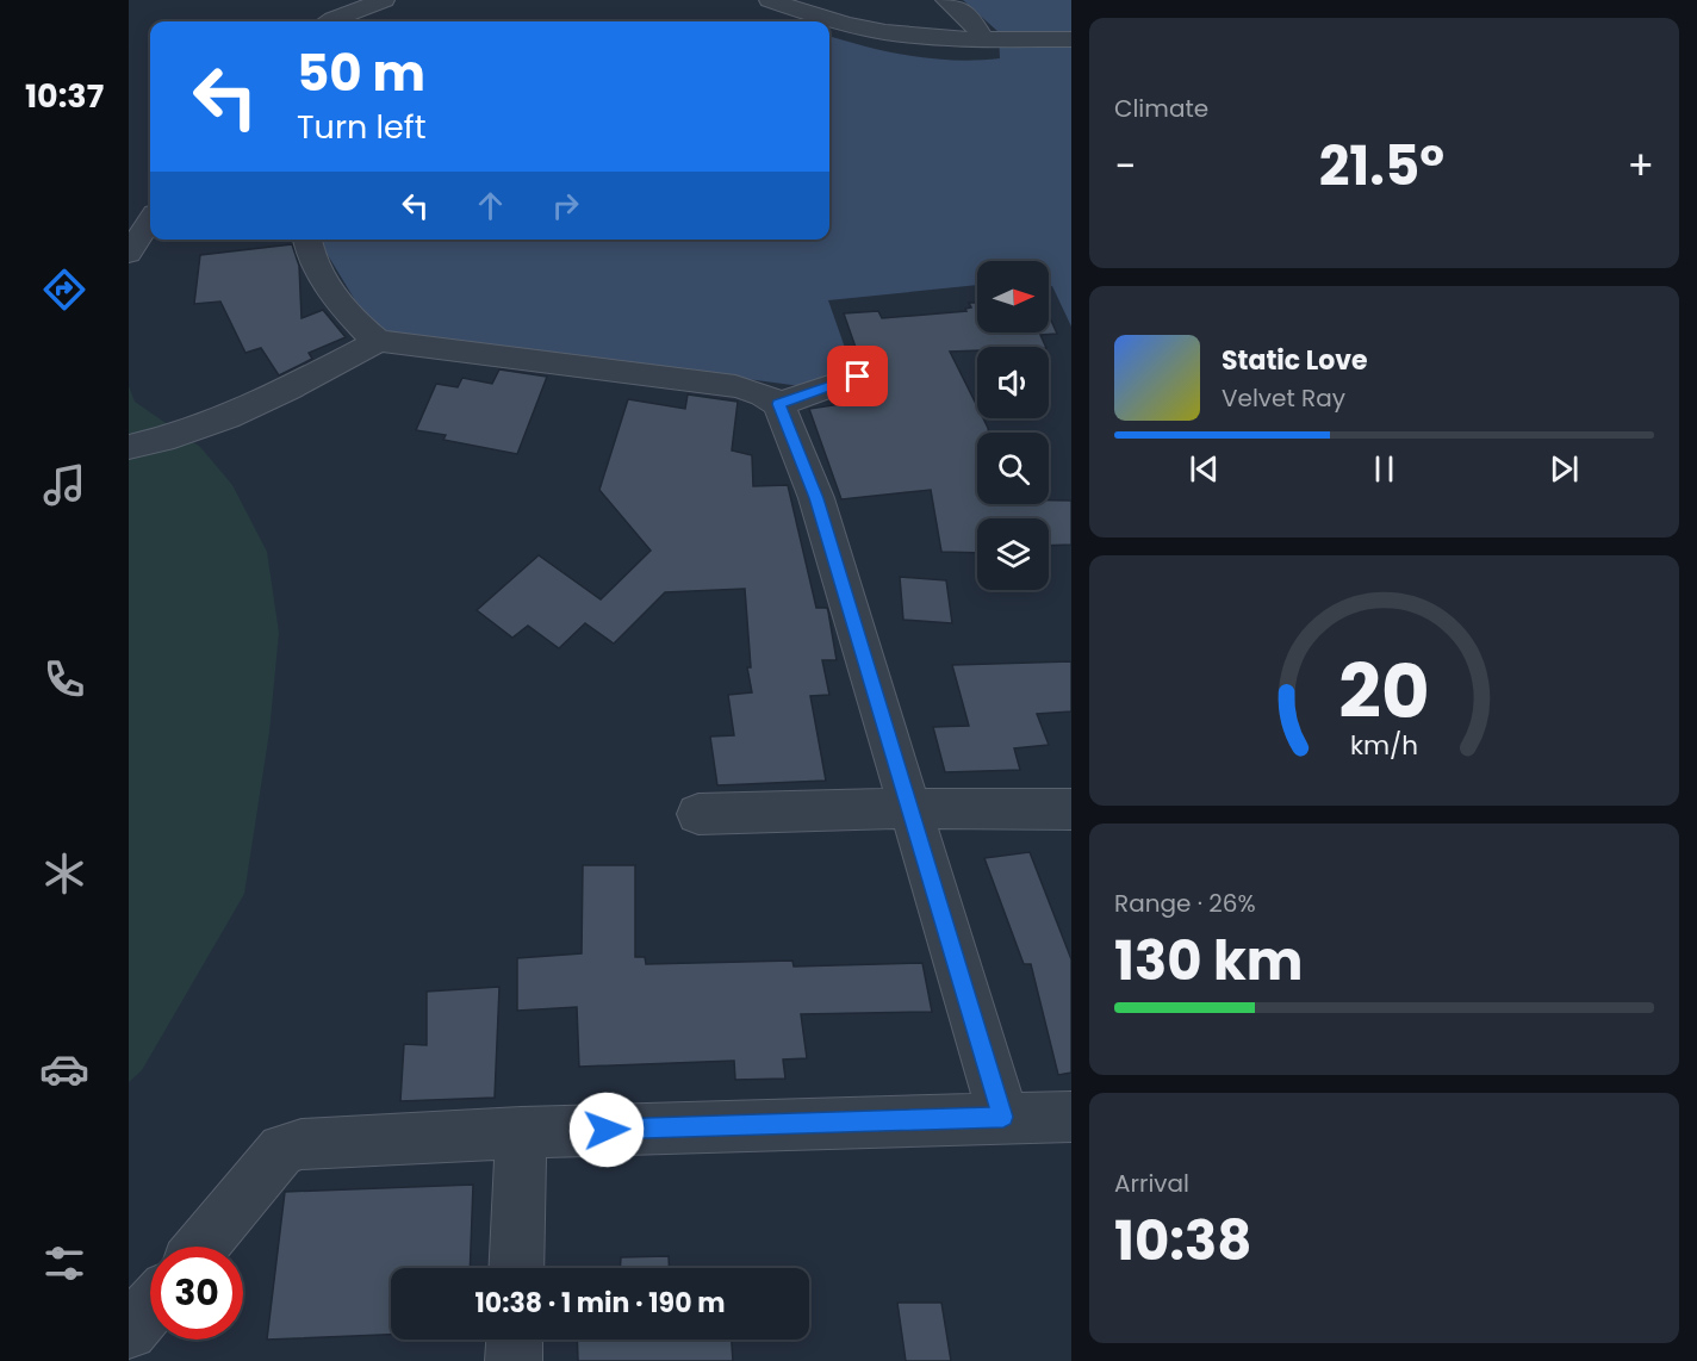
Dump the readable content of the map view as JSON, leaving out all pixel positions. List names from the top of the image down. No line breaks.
{"north":"right","page":{"tabs":"10:37","tile":["Climate",["Range · 26%","130 km"],["Arrival","10:38"]],"turn":["50 m","Turn left"],"heat":["−","21.5°","+"],"song":["Static Love","Velvet Ray"],"limit":"30","trip":"10:38 · 1 min · 190 m","gauge":["20","km/h"]}}
